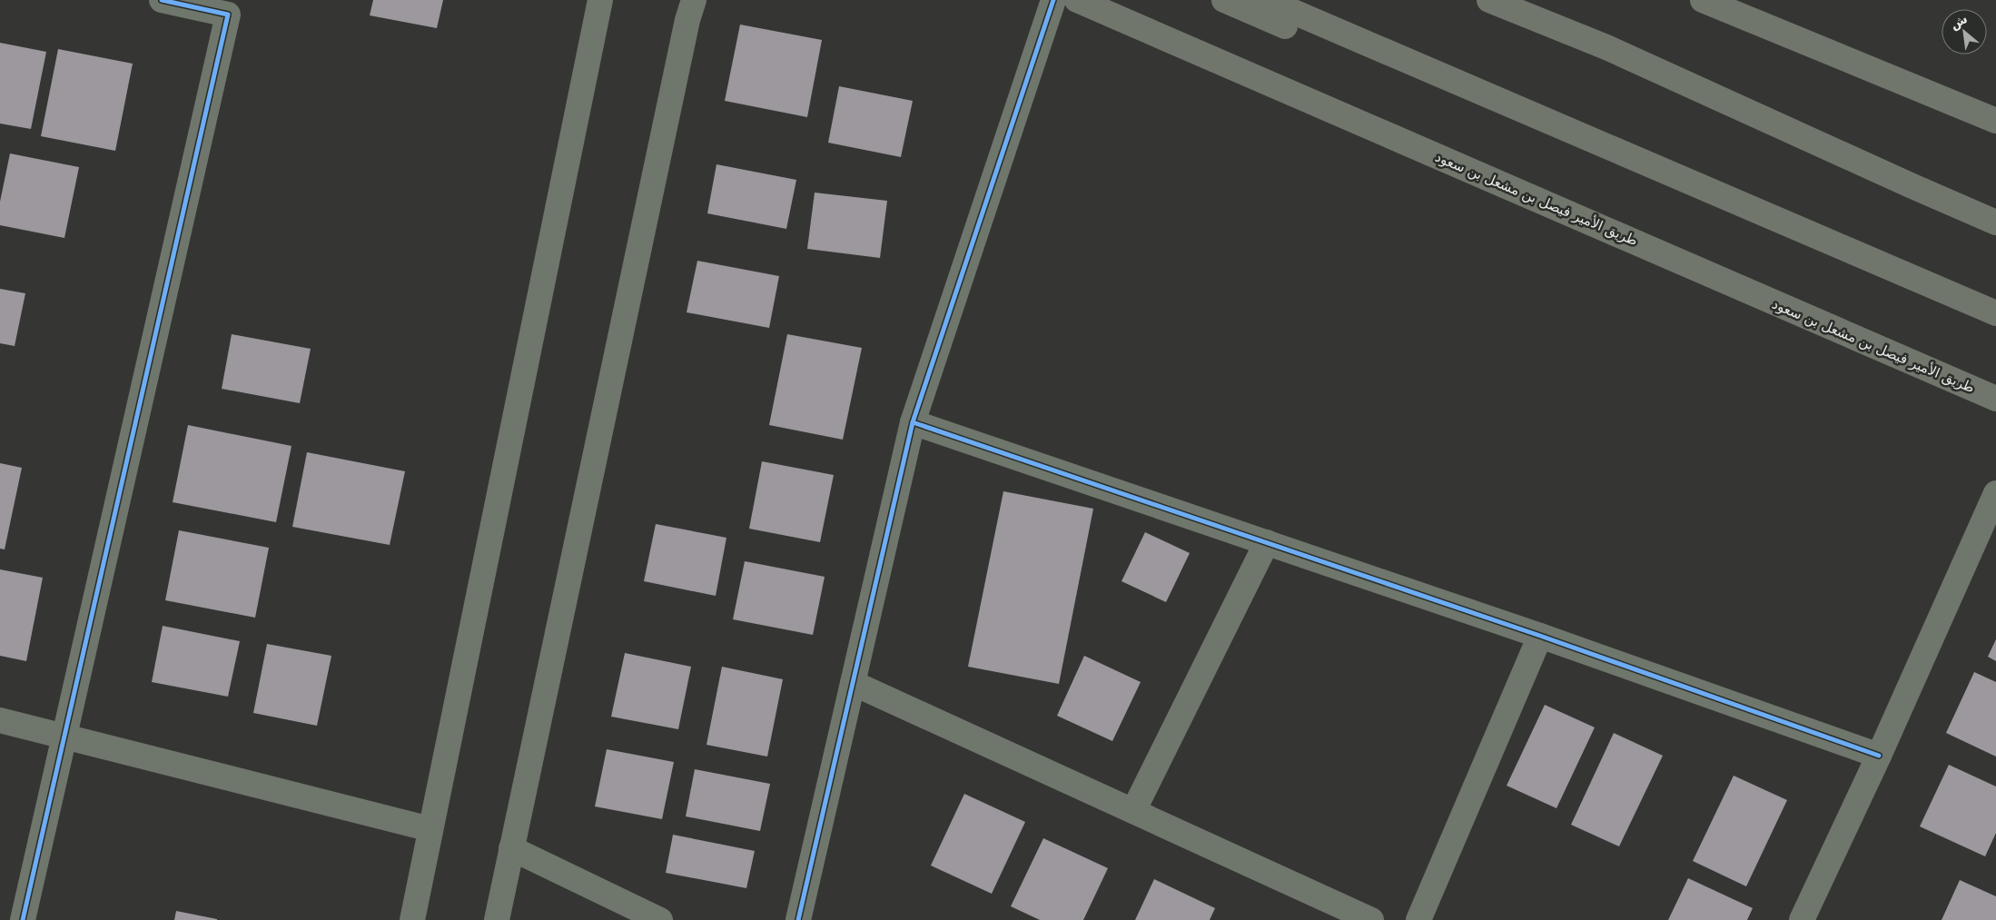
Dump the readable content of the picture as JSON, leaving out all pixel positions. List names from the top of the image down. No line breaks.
{"streets":{"main road":["طريق الأمير فيصل بن مشعل بن سعود"]},"north":"top left"}
